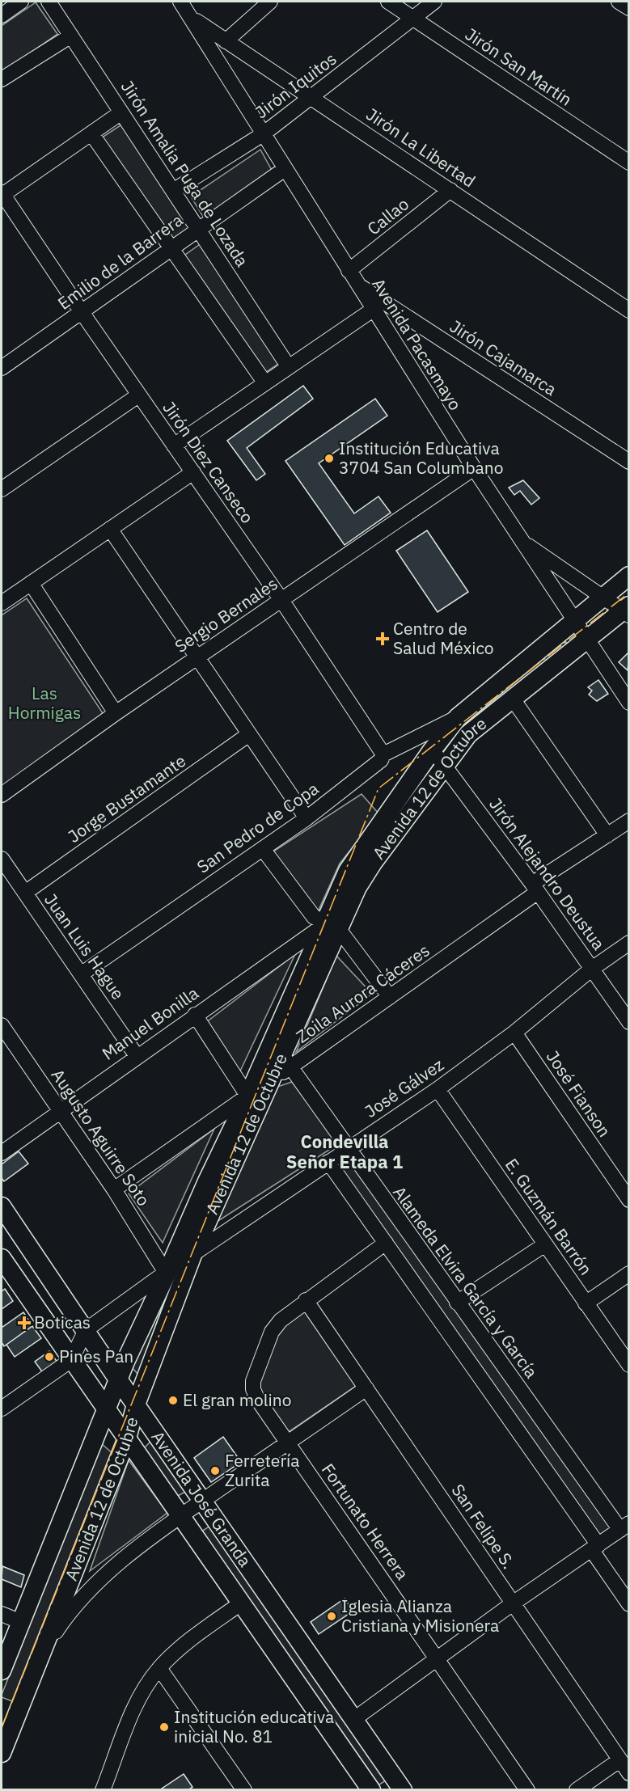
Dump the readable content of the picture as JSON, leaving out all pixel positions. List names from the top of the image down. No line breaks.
{"streets":{"main road":["Avenida 12 de Octubre","Avenida José Granda"],"street":["Jirón San Martín","Jirón Iquitos","Jirón La Libertad","Jirón Amalia Puga de Lozada","Callao","Emilio de la Barrera","Avenida Pacasmayo","Jirón Cajamarca","Jirón Diez Canseco","Sergio Bernales","Jorge Bustamante","San Pedro de Copa","Jirón Alejandro Deustua","Juan Luis Hague","Zoila Aurora Cáceres","Manuel Bonilla","José Gálvez","José Fianson","Augusto Aguirre Soto","E. Guzmán Barrón","Alameda Elvira García y García","Fortunato Herrera","San Felipe S."]},"crossings":[["Jirón San Martín","Jirón Iquitos"],["Jirón Iquitos","Jirón La Libertad"],["Jirón Iquitos","Jirón Amalia Puga de Lozada"],["Jirón Iquitos","Avenida Pacasmayo"],["Jirón La Libertad","Callao"],["Jirón La Libertad","Avenida Pacasmayo"],["Jirón Amalia Puga de Lozada","Emilio de la Barrera"],["Callao","Avenida Pacasmayo"],["Emilio de la Barrera","Avenida Pacasmayo"],["Emilio de la Barrera","Jirón Diez Canseco"],["Avenida Pacasmayo","Jirón Cajamarca"],["Avenida Pacasmayo","Sergio Bernales"],["Avenida Pacasmayo","Avenida 12 de Octubre"],["Jirón Diez Canseco","Sergio Bernales"],["Jirón Diez Canseco","San Pedro de Copa"],["Avenida 12 de Octubre","San Pedro de Copa"],["Avenida 12 de Octubre","Jirón Alejandro Deustua"],["Avenida 12 de Octubre","Zoila Aurora Cáceres"],["Avenida 12 de Octubre","Manuel Bonilla"],["Avenida 12 de Octubre","José Gálvez"],["Avenida 12 de Octubre","Augusto Aguirre Soto"],["Avenida 12 de Octubre","Alameda Elvira García y García"],["Avenida 12 de Octubre","Avenida José Granda"],["Jorge Bustamante","Juan Luis Hague"],["San Pedro de Copa","Juan Luis Hague"],["Jirón Alejandro Deustua","Zoila Aurora Cáceres"],["Jirón Alejandro Deustua","José Gálvez"],["Juan Luis Hague","Manuel Bonilla"],["Zoila Aurora Cáceres","Alameda Elvira García y García"],["Manuel Bonilla","Augusto Aguirre Soto"],["José Gálvez","José Fianson"],["José Gálvez","Augusto Aguirre Soto"],["José Gálvez","E. Guzmán Barrón"],["José Gálvez","Alameda Elvira García y García"],["José Gálvez","Avenida José Granda"],["Fortunato Herrera","San Felipe S."]],"districts":["Condevilla Señor Etapa 1"],"parks":["Las Hormigas"],"places":{"other":["Institución Educativa 3704 San Columbano","Pines Pan","El gran molino","Ferretería Zurita","Iglesia Alianza Cristiana y Misionera","Institución educativa inicial No. 81"],"health":["Centro de Salud México","Boticas"]}}
